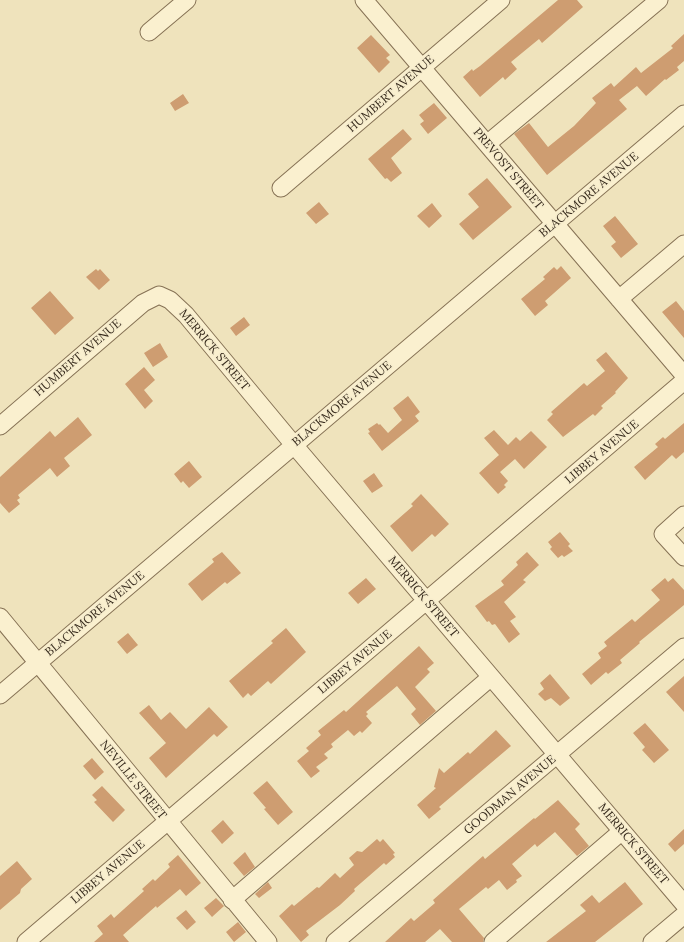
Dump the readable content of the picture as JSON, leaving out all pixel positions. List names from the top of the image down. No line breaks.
{"streets":{"street":["HUMBERT AVENUE","PREVOST STREET","BLACKMORE AVENUE","MERRICK STREET","LIBBEY AVENUE","NEVILLE STREET","GOODMAN AVENUE"]},"crossings":[["HUMBERT AVENUE","PREVOST STREET"],["HUMBERT AVENUE","MERRICK STREET"],["PREVOST STREET","BLACKMORE AVENUE"],["BLACKMORE AVENUE","MERRICK STREET"],["BLACKMORE AVENUE","NEVILLE STREET"],["MERRICK STREET","LIBBEY AVENUE"],["MERRICK STREET","GOODMAN AVENUE"],["LIBBEY AVENUE","NEVILLE STREET"]]}
